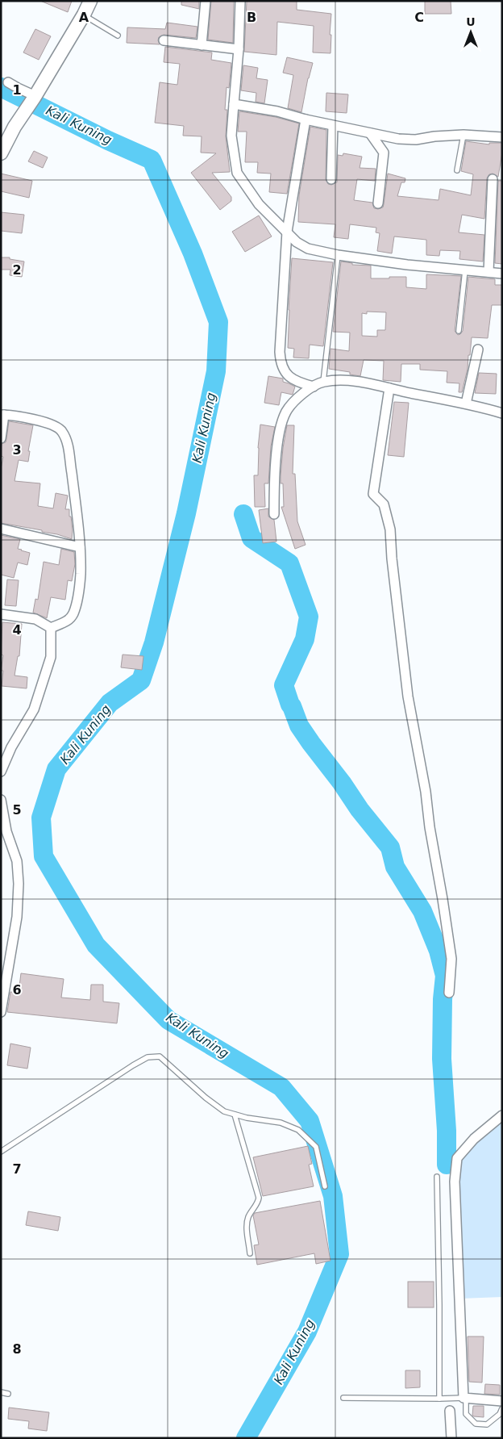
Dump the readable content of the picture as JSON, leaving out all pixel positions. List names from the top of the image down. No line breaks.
{"water":["Kali Kuning"],"north":"top","grid":{"columns":["A","B","C"],"rows":["1","2","3","4","5","6","7","8"]}}
